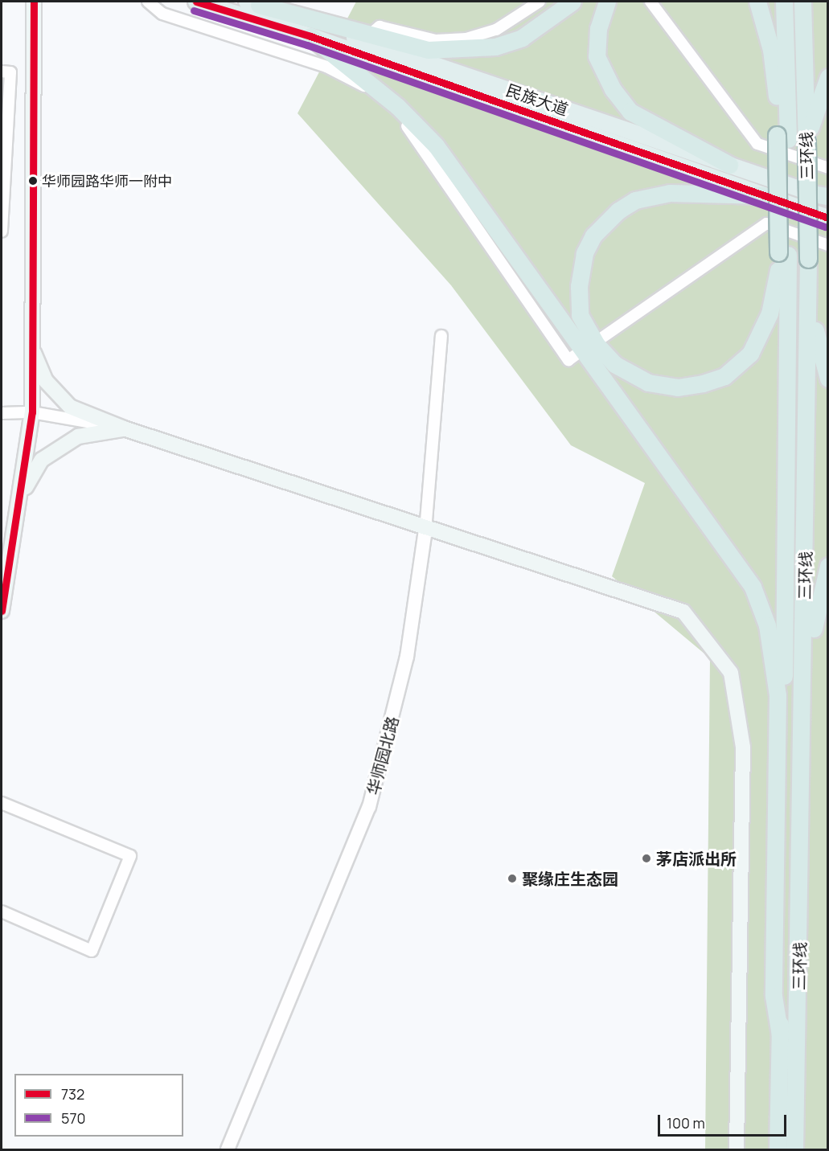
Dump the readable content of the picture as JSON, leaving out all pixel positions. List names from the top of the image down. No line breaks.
{"streets":{"highway":["三环线"],"main road":["民族大道"],"street":["华师园北路"]},"places":["华师园路华师一附中","茅店派出所","聚缘庄生态园"],"lines":["transit line 732","transit line 570"],"legend":["732","570"],"scale_bar":"100 m"}
